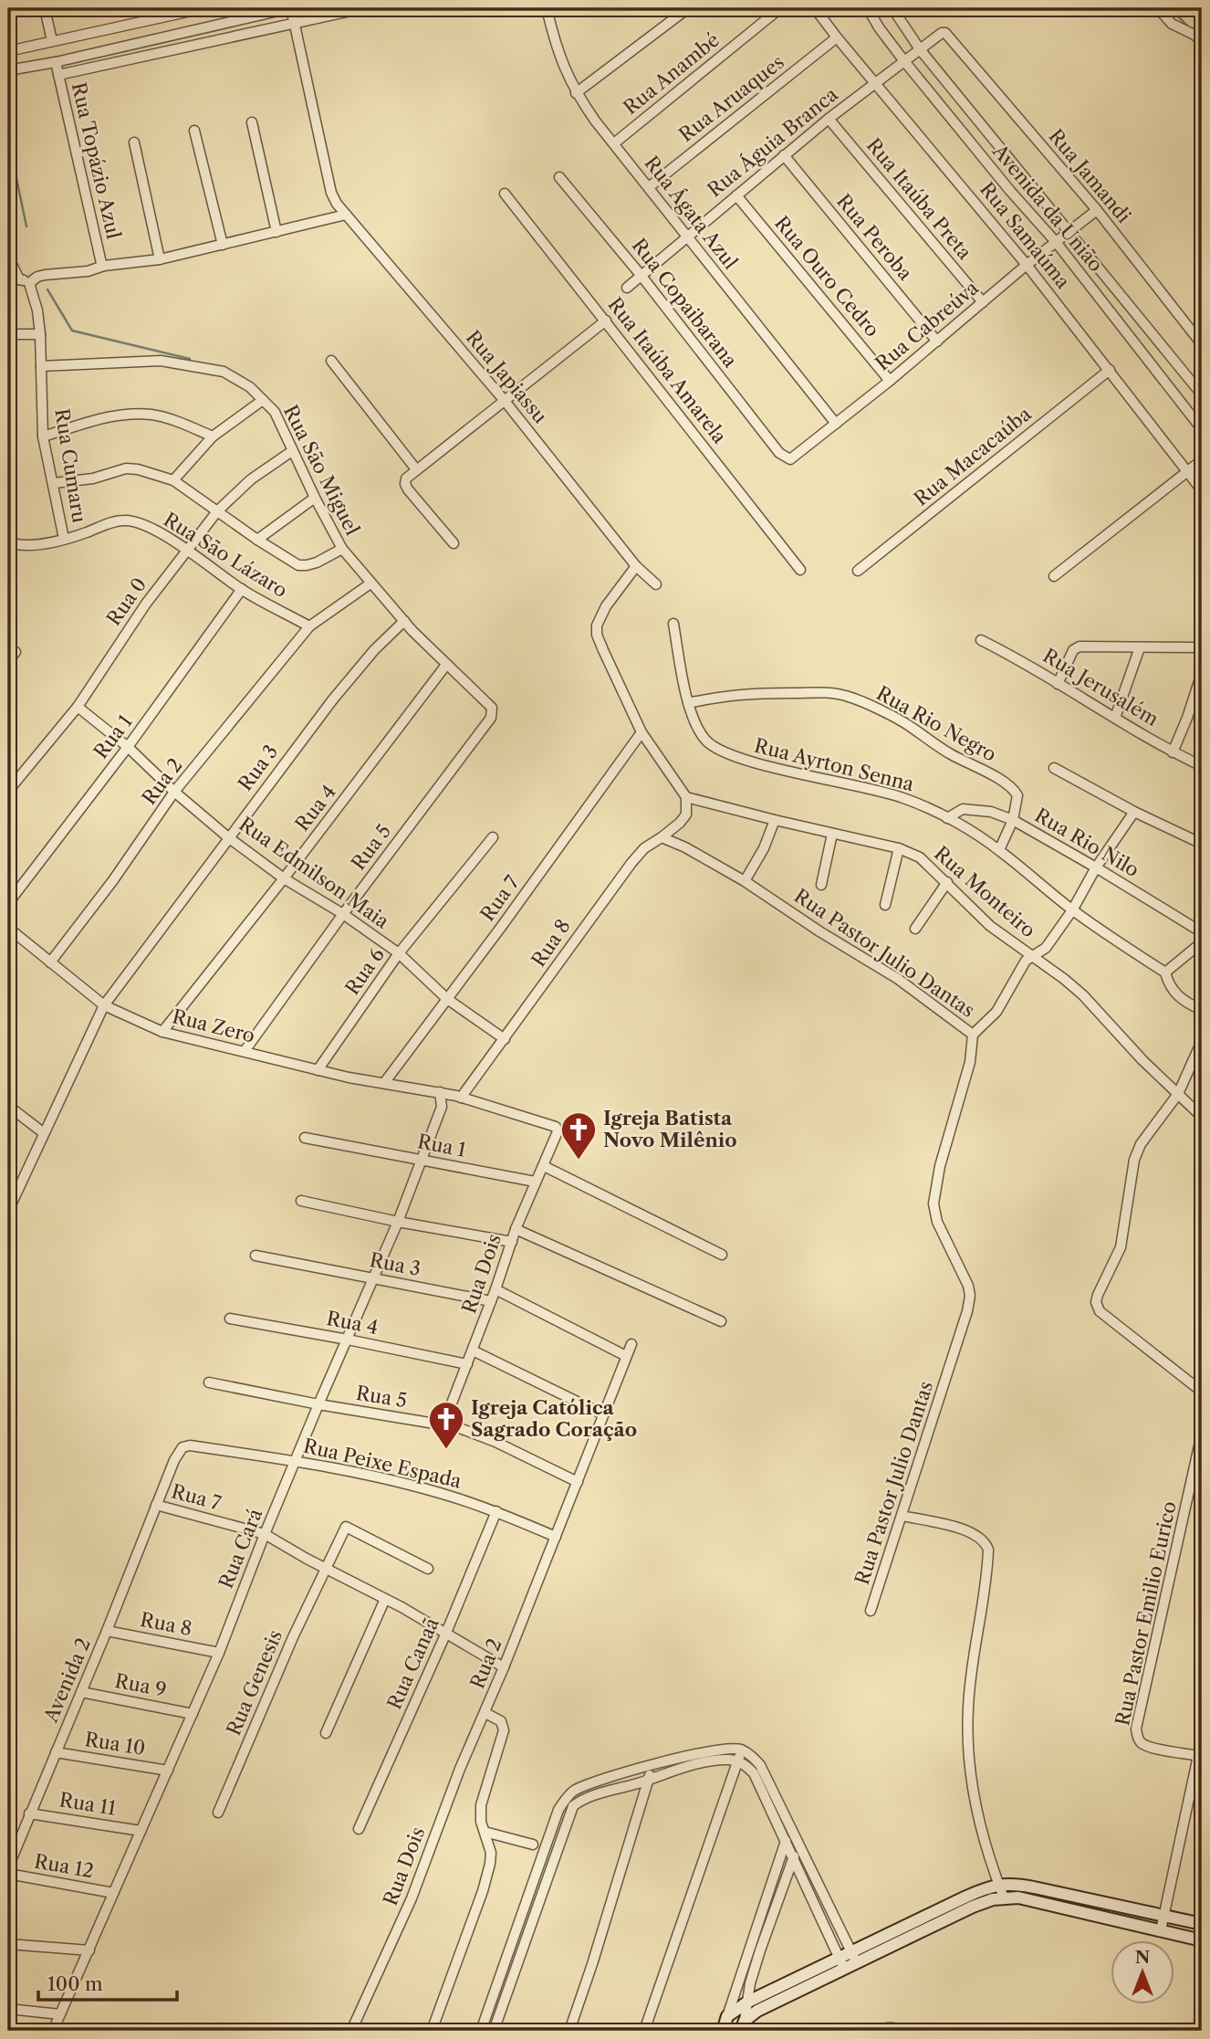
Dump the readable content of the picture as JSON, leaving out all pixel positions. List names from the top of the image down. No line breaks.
{"streets":{"street":["Rua Anambé","Rua Aruaques","Rua Águia Branca","Rua Topázio Azul","Rua Jamandi","Rua Itaúba Preta","Avenida da União","Rua Ágata Azul","Rua Samaúma","Rua Peroba","Rua Ouro Cedro","Rua Copaibarana","Rua Cabreúva","Rua Itaúba Amarela","Rua Japiassu","Rua Macacaúba","Rua Cumaru","Rua São Miguel","Rua São Lázaro","Rua 0","Rua Jerusalém","Rua Rio Negro","Rua 1","Rua Ayrton Senna","Rua 3","Rua 2","Rua 4","Rua Rio Nilo","Rua 5","Rua Edmilson Maia","Rua Monteiro","Rua 7","Rua 8","Rua Pastor Julio Dantas","Rua 6","Rua Zero","Rua Dois","Rua Peixe Espada","Rua Cará","Rua Pastor Emilio Eurico","Rua Canaã","Avenida 2","Rua Genesis","Rua 9","Rua 10","Rua 11","Rua 12"]},"crossings":[["Rua Anambé","Rua Ágata Azul"],["Rua Aruaques","Rua Ágata Azul"],["Rua Aruaques","Rua Samaúma"],["Rua Águia Branca","Rua Jamandi"],["Rua Águia Branca","Rua Itaúba Preta"],["Rua Águia Branca","Avenida da União"],["Rua Águia Branca","Rua Ágata Azul"],["Rua Águia Branca","Rua Samaúma"],["Rua Águia Branca","Rua Peroba"],["Rua Águia Branca","Rua Ouro Cedro"],["Rua Águia Branca","Rua Copaibarana"],["Rua Jamandi","Rua Cabreúva"],["Rua Itaúba Preta","Rua Cabreúva"],["Avenida da União","Rua Cabreúva"],["Rua Ágata Azul","Rua Cabreúva"],["Rua Samaúma","Rua Cabreúva"],["Rua Samaúma","Rua Macacaúba"],["Rua Peroba","Rua Cabreúva"],["Rua Ouro Cedro","Rua Cabreúva"],["Rua Copaibarana","Rua Cabreúva"],["Rua Cumaru","Rua São Miguel"],["Rua Cumaru","Rua São Lázaro"],["Rua São Miguel","Rua 0"],["Rua São Miguel","Rua 3"],["Rua São Miguel","Rua 4"],["Rua São Miguel","Rua 5"],["Rua São Lázaro","Rua 0"],["Rua São Lázaro","Rua 1"],["Rua São Lázaro","Rua 2"],["Rua 0","Rua Edmilson Maia"],["Rua Rio Negro","Rua Ayrton Senna"],["Rua Rio Negro","Rua Rio Nilo"],["Rua 1","Rua Edmilson Maia"],["Rua 1","Rua Dois"],["Rua 1","Rua Cará"],["Rua Ayrton Senna","Rua Rio Nilo"],["Rua 3","Rua Edmilson Maia"],["Rua 3","Rua Zero"],["Rua 3","Rua Dois"],["Rua 3","Rua Cará"],["Rua 2","Rua 5"],["Rua 2","Rua Edmilson Maia"],["Rua 2","Rua 7"],["Rua 2","Rua Zero"],["Rua 2","Rua Dois"],["Rua 2","Rua Peixe Espada"],["Rua 4","Rua Edmilson Maia"],["Rua 4","Rua Zero"],["Rua 4","Rua Dois"],["Rua 4","Rua Cará"],["Rua 5","Rua Edmilson Maia"],["Rua 5","Rua Zero"],["Rua 5","Rua Dois"],["Rua 5","Rua Cará"],["Rua Edmilson Maia","Rua 7"],["Rua Edmilson Maia","Rua 8"],["Rua Edmilson Maia","Rua 6"],["Rua 7","Rua Zero"],["Rua 7","Rua Cará"],["Rua 7","Rua Canaã"],["Rua 7","Avenida 2"],["Rua 7","Rua Genesis"],["Rua 8","Rua Pastor Julio Dantas"],["Rua 8","Rua Zero"],["Rua 8","Rua Cará"],["Rua 8","Avenida 2"],["Rua 6","Rua Zero"],["Rua Zero","Rua Dois"],["Rua Zero","Rua Cará"],["Rua Peixe Espada","Rua Cará"],["Rua Peixe Espada","Rua Canaã"],["Rua Peixe Espada","Avenida 2"],["Rua Cará","Rua 9"],["Rua Cará","Rua 10"],["Rua Cará","Rua 11"],["Rua Cará","Rua 12"],["Avenida 2","Rua 9"],["Avenida 2","Rua 10"],["Avenida 2","Rua 11"]],"places":{"church":["Igreja Batista Novo Milênio","Igreja Católica Sagrado Coração"]},"scale_bar":"100 m","north":"top"}
